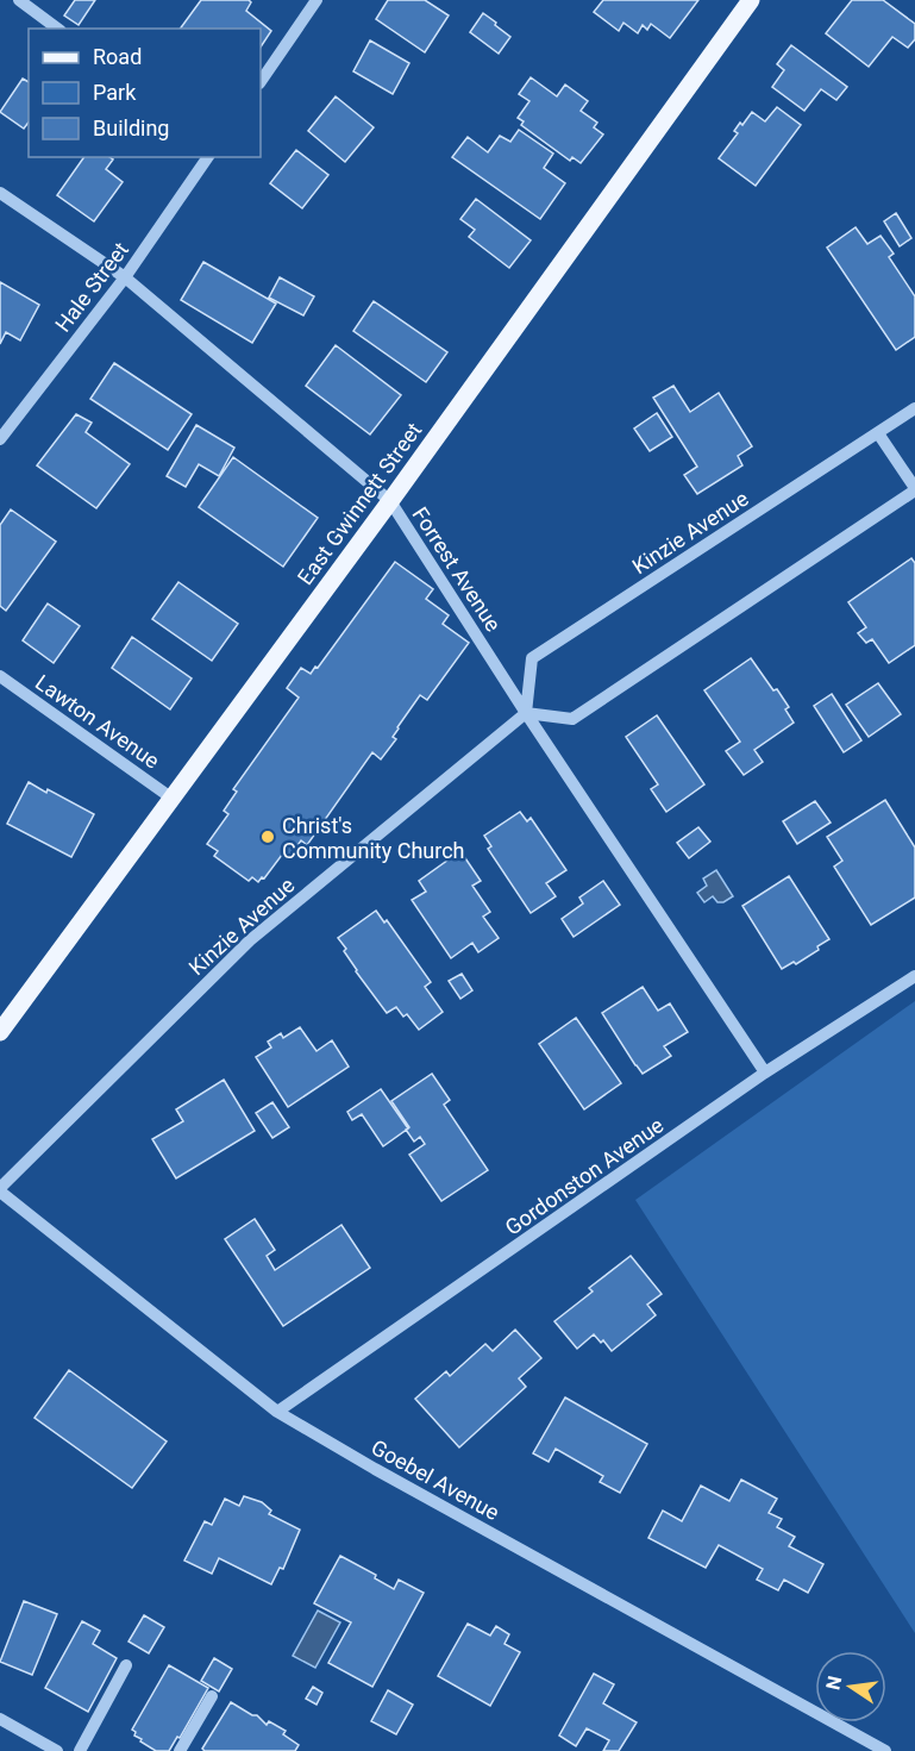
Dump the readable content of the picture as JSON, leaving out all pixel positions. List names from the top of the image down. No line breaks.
{"streets":{"main road":["East Gwinnett Street"],"street":["Hale Street","Kinzie Avenue","Forrest Avenue","Lawton Avenue","Gordonston Avenue","Goebel Avenue"]},"crossings":[["Hale Street","Forrest Avenue"],["East Gwinnett Street","Forrest Avenue"],["East Gwinnett Street","Lawton Avenue"],["Kinzie Avenue","Forrest Avenue"],["Kinzie Avenue","Goebel Avenue"],["Forrest Avenue","Gordonston Avenue"],["Gordonston Avenue","Goebel Avenue"]],"places":["Christ's Community Church"],"legend":["Road","Park","Building"],"north":"left"}
